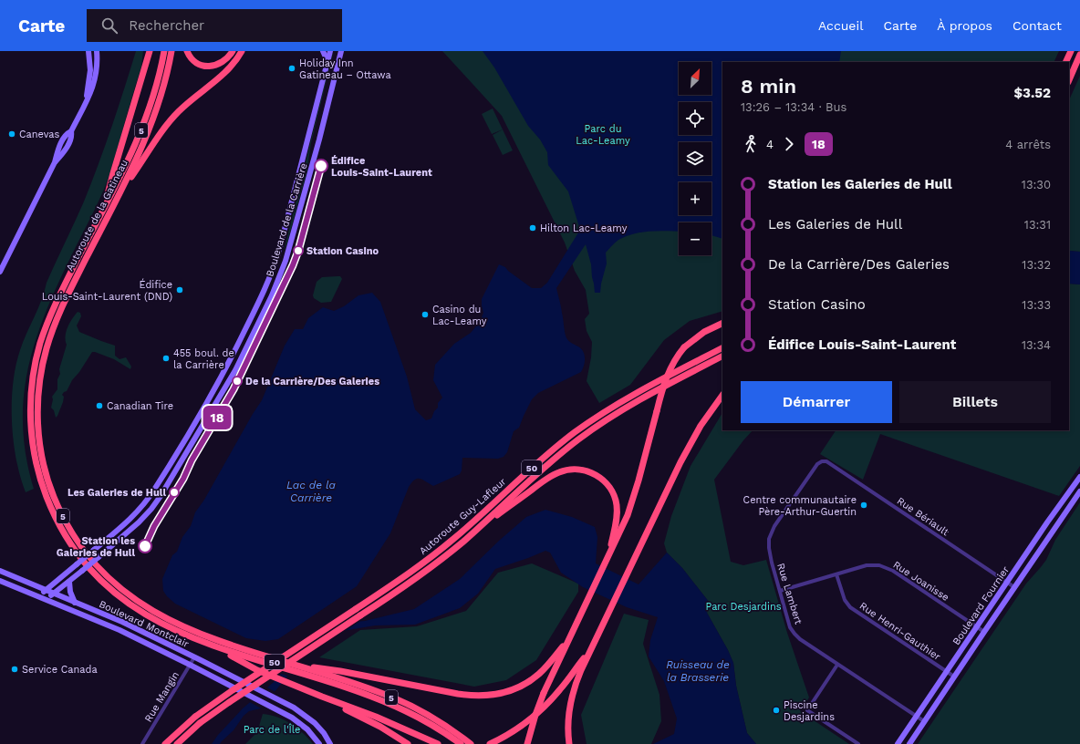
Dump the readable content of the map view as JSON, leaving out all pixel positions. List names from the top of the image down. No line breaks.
{"streets":{"highway":["5","Autoroute de la Gatineau","50","Autoroute Guy-Lafleur"],"main road":["Boulevard de la Carrière","Boulevard Fournier","Boulevard Montclair"],"street":["Rue Bériault","Rue Joanisse","Rue Lambert","Rue Henri-Gauthier","Rue Mangin"]},"crossings":[["Boulevard de la Carrière","Boulevard Montclair"],["Rue Bériault","Rue Lambert"],["Rue Bériault","Boulevard Fournier"],["Rue Joanisse","Rue Lambert"],["Rue Joanisse","Boulevard Fournier"],["Rue Joanisse","Rue Henri-Gauthier"],["Rue Lambert","Boulevard Fournier"],["Boulevard Fournier","Rue Henri-Gauthier"],["Boulevard Montclair","Rue Mangin"]],"water":["Lac de la Carrière","Ruisseau de la Brasserie"],"parks":["Parc du Lac-Leamy","Parc Desjardins","Parc de l'Île"],"places":["Holiday Inn Gatineau – Ottawa","Canevas","Édifice Louis-Saint-Laurent","Hilton Lac-Leamy","Station Casino","Édifice Louis-Saint-Laurent (DND)","Casino du Lac-Leamy","455 boul. de la Carrière","De la Carrière/Des Galeries","Canadian Tire","Les Galeries de Hull","Centre communautaire Père-Arthur-Guertin","Station les Galeries de Hull","Service Canada","Piscine Desjardins"],"lines":["bus line 18"],"north":"top right","page":{"header":"Carte","search":"Rechercher","nav":["Accueil","Carte","À propos","Contact"],"on_map":"18","map_buttons":["+","−"],"heading":["8 min","13:26 – 13:34 · Bus","$3.52"],"legs":["4","18","4 arrêts"],"list":[{"name":"Station les Galeries de Hull","value":"13:30"},{"name":"Les Galeries de Hull","value":"13:31"},{"name":"De la Carrière/Des Galeries","value":"13:32"},{"name":"Station Casino","value":"13:33"},{"name":"Édifice Louis-Saint-Laurent","value":"13:34"}],"buttons":["Démarrer","Billets"]}}
